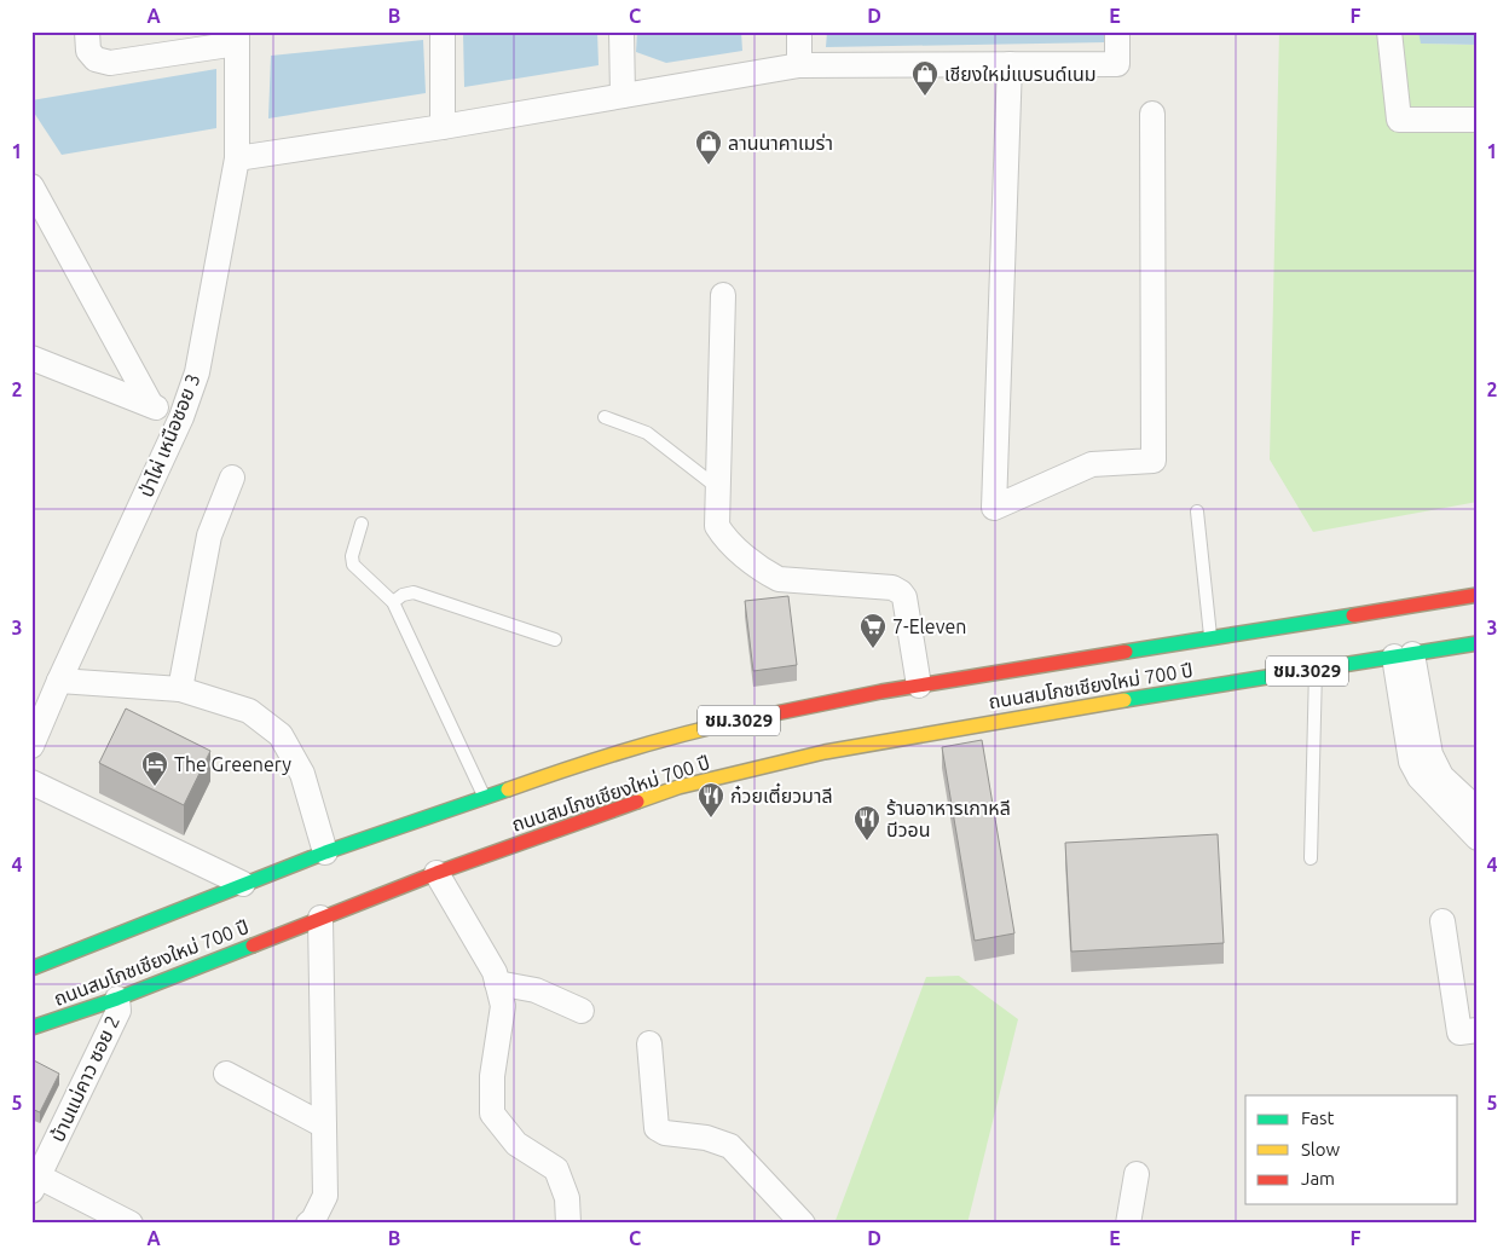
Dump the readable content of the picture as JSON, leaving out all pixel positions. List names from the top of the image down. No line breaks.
{"streets":{"main road":["ชม.3029","ถนนสมโภชเชียงใหม่ 700 ปี"],"street":["ป่าไผ่ เหนือซอย 3","บ้านแม่คาว ซอย 2"]},"crossings":[["ถนนสมโภชเชียงใหม่ 700 ปี","บ้านแม่คาว ซอย 2"]],"places":{"shop":["เชียงใหม่แบรนด์เนม","ลานนาคาเมร่า"],"supermarket":["7-Eleven"],"hotel":["The Greenery"],"restaurant":["ก๋วยเตี๋ยวมาลี","ร้านอาหารเกาหลี บีวอน"]},"legend":["Fast","Slow","Jam"],"grid":{"columns":["A","B","C","D","E","F"],"rows":["1","2","3","4","5"]}}
